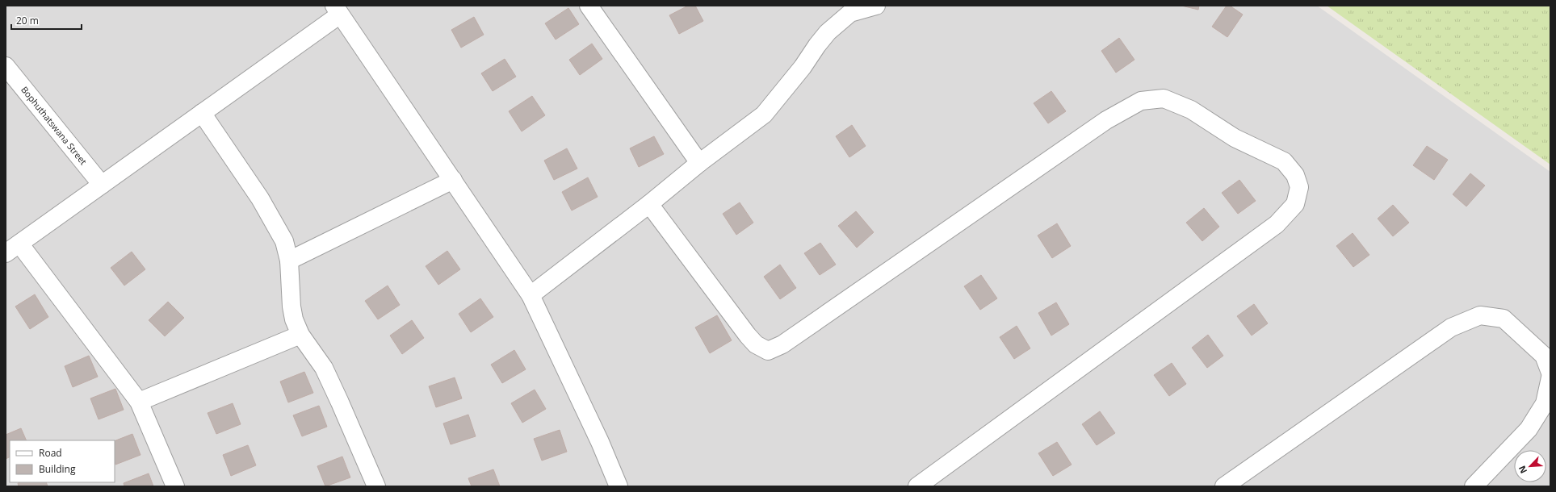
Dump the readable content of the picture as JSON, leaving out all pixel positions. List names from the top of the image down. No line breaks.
{"streets":{"street":["Bophuthatswana Street"]},"legend":["Road","Building"],"scale_bar":"20 m","north":"bottom left"}
